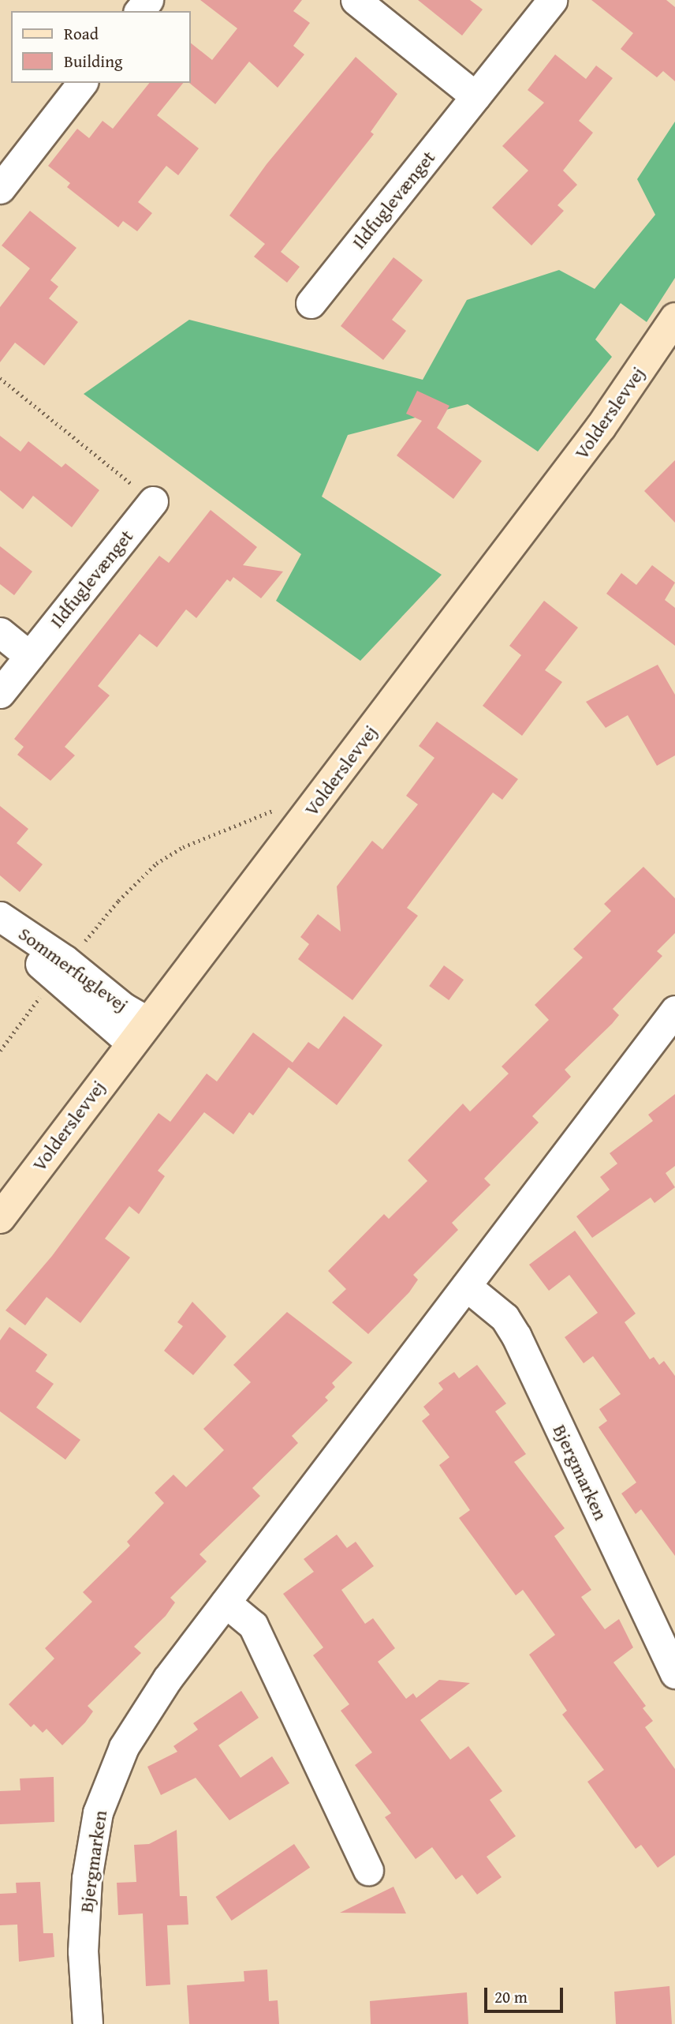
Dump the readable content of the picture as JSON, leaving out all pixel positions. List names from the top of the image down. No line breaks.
{"streets":{"street":["Ildfuglevænget","Volderslevvej","Sommerfuglevej","Bjergmarken"]},"crossings":[["Volderslevvej","Sommerfuglevej"]],"legend":["Road","Building"],"scale_bar":"20 m"}
